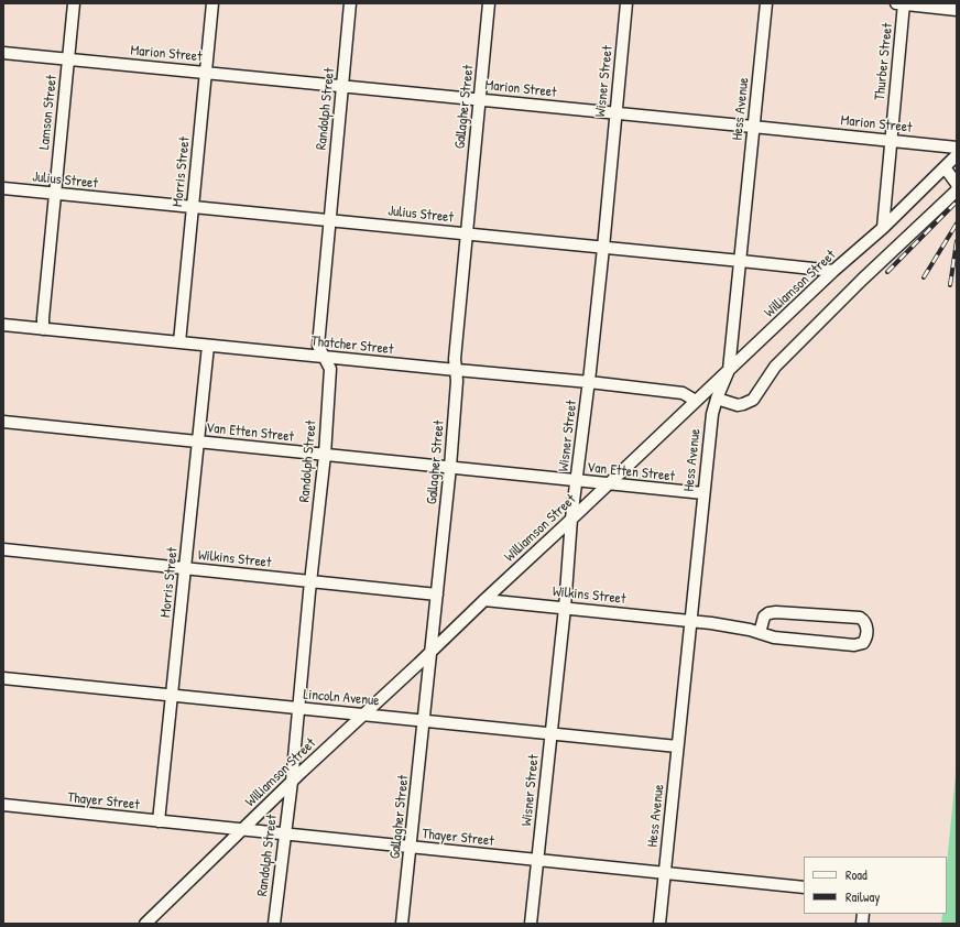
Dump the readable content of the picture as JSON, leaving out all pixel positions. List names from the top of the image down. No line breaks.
{"streets":{"street":["Marion Street","Thurber Street","Wisner Street","Gallagher Street","Randolph Street","Hess Avenue","Lamson Street","Morris Street","Julius Street","Williamson Street","Thatcher Street","Van Etten Street","Wilkins Street","Lincoln Avenue","Thayer Street"]},"crossings":[["Marion Street","Thurber Street"],["Marion Street","Wisner Street"],["Marion Street","Gallagher Street"],["Marion Street","Randolph Street"],["Marion Street","Hess Avenue"],["Marion Street","Lamson Street"],["Marion Street","Morris Street"],["Thurber Street","Williamson Street"],["Wisner Street","Julius Street"],["Wisner Street","Williamson Street"],["Wisner Street","Thatcher Street"],["Wisner Street","Van Etten Street"],["Wisner Street","Wilkins Street"],["Wisner Street","Lincoln Avenue"],["Wisner Street","Thayer Street"],["Gallagher Street","Julius Street"],["Gallagher Street","Williamson Street"],["Gallagher Street","Thatcher Street"],["Gallagher Street","Van Etten Street"],["Gallagher Street","Wilkins Street"],["Gallagher Street","Lincoln Avenue"],["Gallagher Street","Thayer Street"],["Randolph Street","Julius Street"],["Randolph Street","Williamson Street"],["Randolph Street","Thatcher Street"],["Randolph Street","Van Etten Street"],["Randolph Street","Wilkins Street"],["Randolph Street","Lincoln Avenue"],["Randolph Street","Thayer Street"],["Hess Avenue","Julius Street"],["Hess Avenue","Williamson Street"],["Hess Avenue","Van Etten Street"],["Hess Avenue","Wilkins Street"],["Hess Avenue","Lincoln Avenue"],["Hess Avenue","Thayer Street"],["Lamson Street","Julius Street"],["Lamson Street","Thatcher Street"],["Morris Street","Julius Street"],["Morris Street","Thatcher Street"],["Morris Street","Van Etten Street"],["Morris Street","Wilkins Street"],["Morris Street","Lincoln Avenue"],["Morris Street","Thayer Street"],["Julius Street","Williamson Street"],["Williamson Street","Thatcher Street"],["Williamson Street","Van Etten Street"],["Williamson Street","Wilkins Street"],["Williamson Street","Lincoln Avenue"],["Williamson Street","Thayer Street"]],"legend":["Road","Railway"]}
